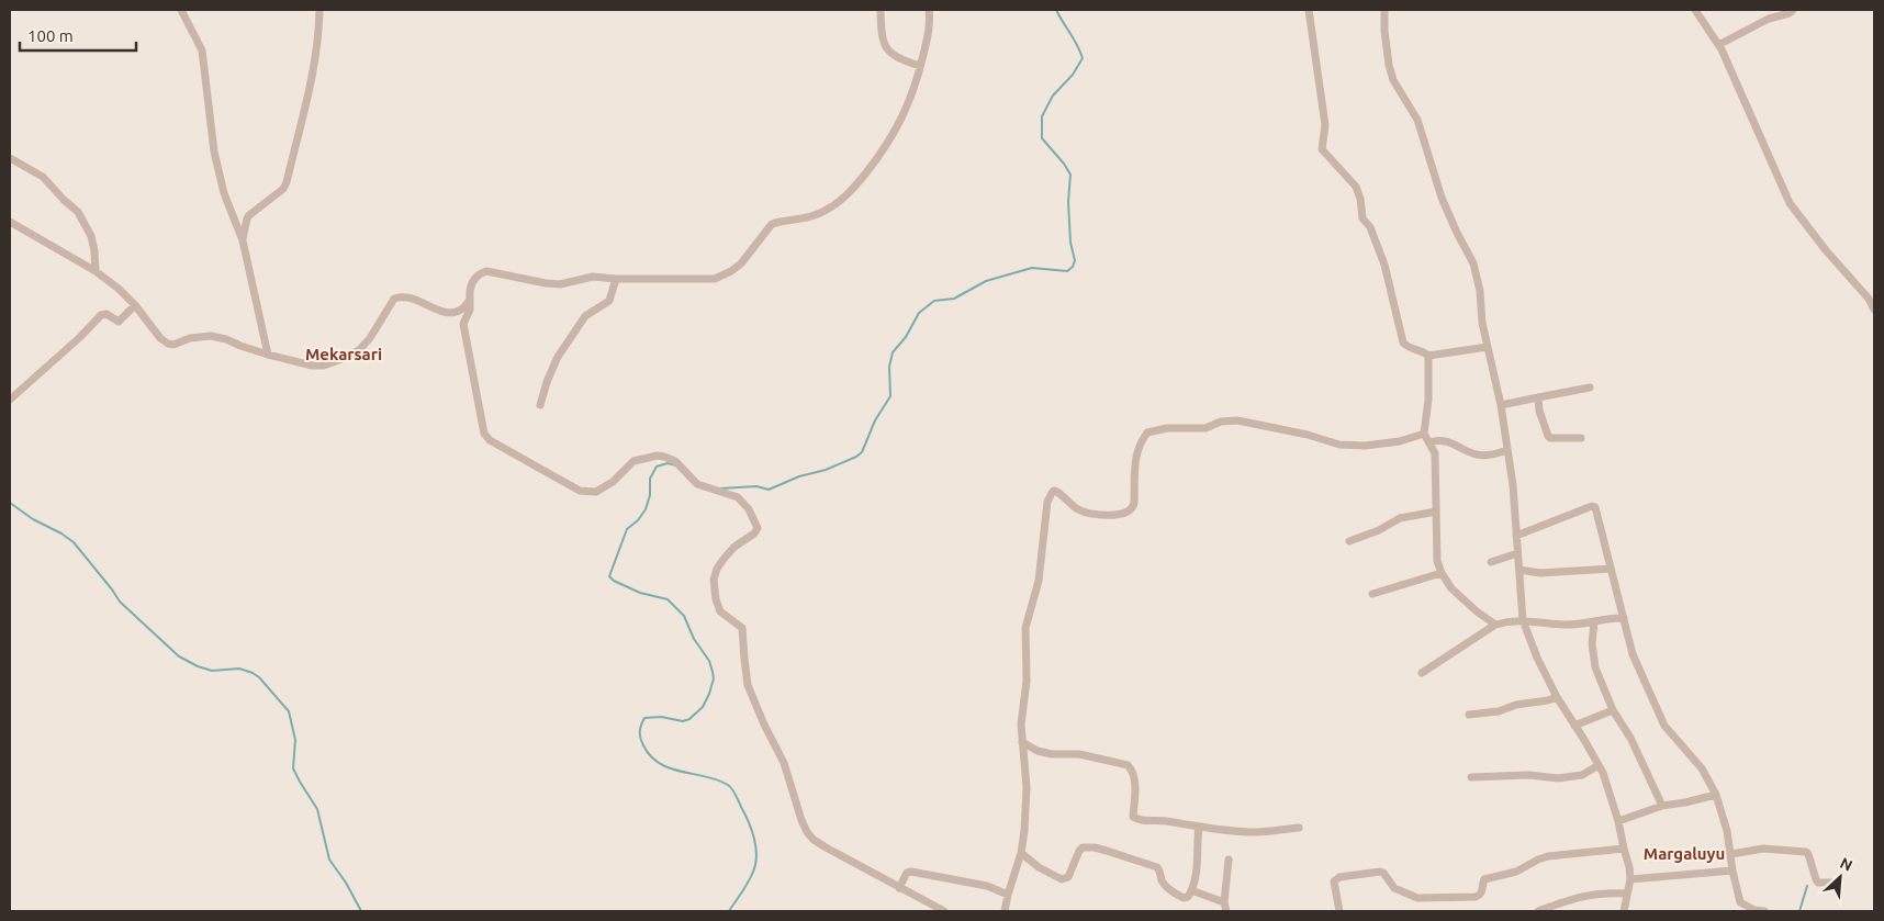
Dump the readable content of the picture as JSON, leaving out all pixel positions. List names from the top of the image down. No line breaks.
{"districts":["Mekarsari","Margaluyu"],"scale_bar":"100 m","north":"top right"}
